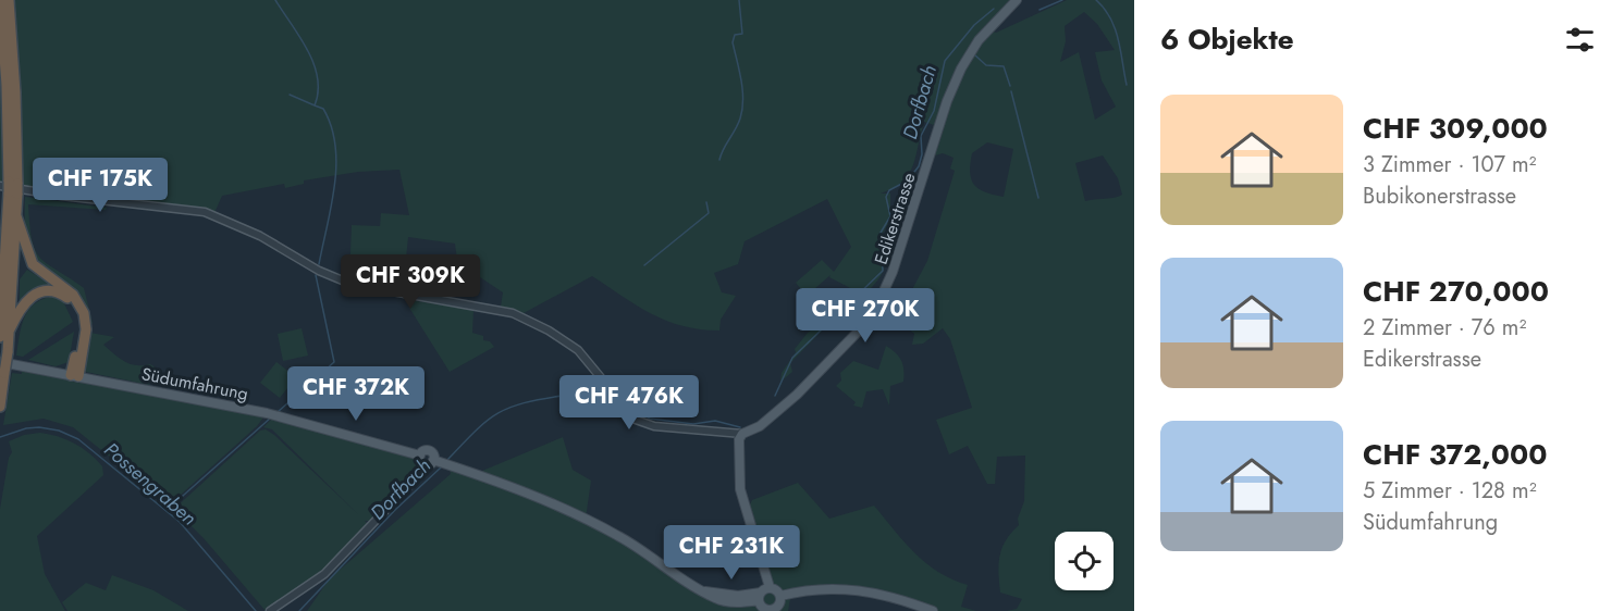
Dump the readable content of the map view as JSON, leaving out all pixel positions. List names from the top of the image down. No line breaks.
{"streets":{"main road":["Edikerstrasse","Südumfahrung"]},"water":["Dorfbach","Possengraben"],"page":{"heading":"6 Objekte","list":[{"name":"CHF 309,000","note":"3 Zimmer · 107 m² · Bubikonerstrasse"},{"name":"CHF 270,000","note":"2 Zimmer · 76 m² · Edikerstrasse"},{"name":"CHF 372,000","note":"5 Zimmer · 128 m² · Südumfahrung"}],"price":["CHF 175K","CHF 309K","CHF 270K","CHF 372K","CHF 476K","CHF 231K"]}}
